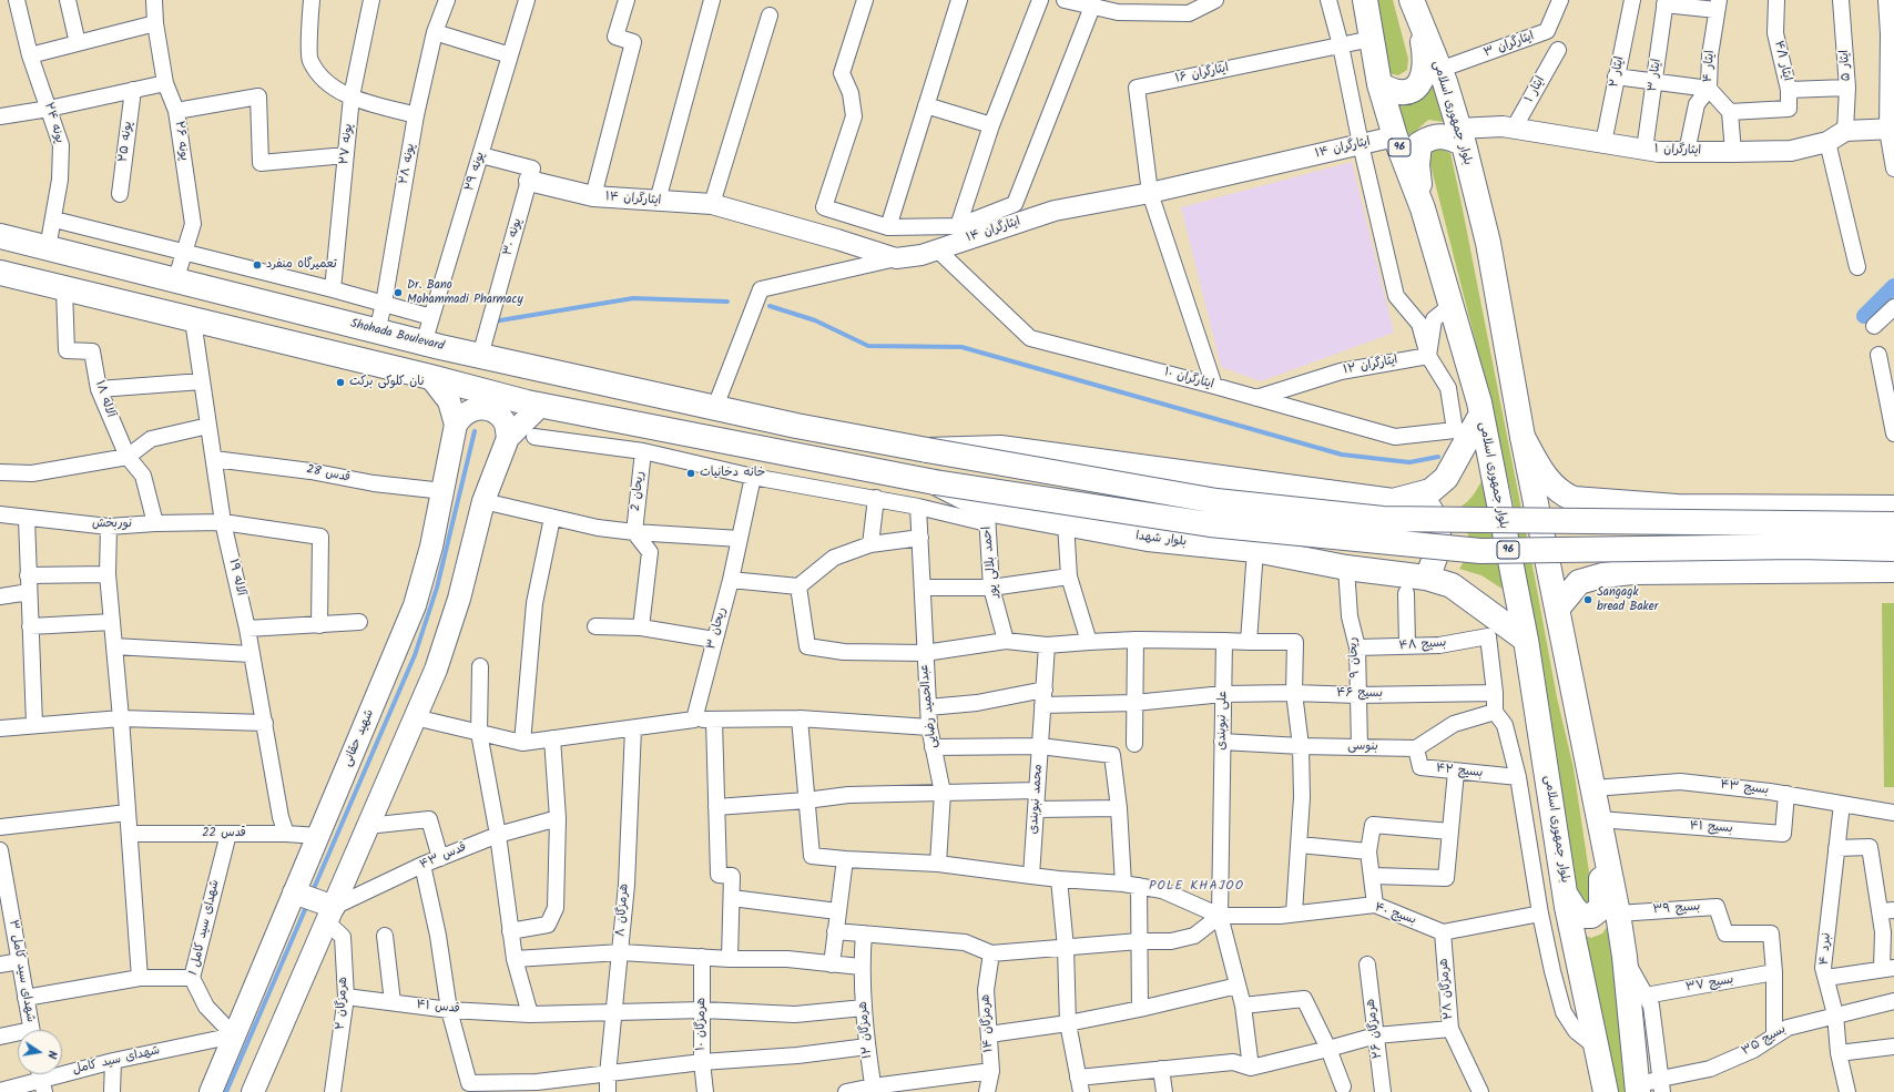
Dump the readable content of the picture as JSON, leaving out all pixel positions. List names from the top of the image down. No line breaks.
{"streets":{"main road":["بلوار جمهوری اسلامی","96","Shohada Boulevard","بلوار شهدا","شهید حقانی"],"street":["ایثارگران ۳","ایثار ۴/۱","ایثار ۵","ایثار ۴","ایثار ۲","ایثارگران ۱۶","ایثار ۳","ایثار ۱","پونه ۲۴","پونه ۲۶","پونه ۲۵","پونه ۲۷","ایثارگران ۱۴","ایثارگران ۱","پونه ۲۸","پونه ۲۹","پونه ۳۰","ایثارگران ۱۲","ایثارگران ۱۰","آلاله ۱۸","قدس 28","ریحان 2","نوربخش","احمد بلالی پور","آلاله ۱۹","ریحان ۳","بسیج ۴۸","ریحان ۹","بسیج ۴۶","عبدالحمید رضایی","علی نبوبندی","بنوسی","بسیج ۴۲","بسیج ۴۳","محمد نبوبندی","بسیج ۴۱","قدس 22","قدس ۴۳","بسیج ۳۹","هرمزگان ۸","بسیج ۴۰","شهدای سید کامل 1","نبرد ۴","شهدای سید کامل ۳","بسیج ۳۷","هرمزگان ۲۸","هرمزگان ۲","قدس ۴۱","هرمزگان ۱۴","هرمزگان ۱۰","هرمزگان ۲۶","هرمزگان ۱۲","بسیج ۳۵","شهدای سید کامل"]},"crossings":[["ایثارگران ۳","بلوار جمهوری اسلامی"],["ایثار ۴/۱","ایثار ۵"],["ایثار ۵","ایثارگران ۱"],["ایثار ۲","ایثارگران ۱"],["ایثارگران ۱۶","بلوار جمهوری اسلامی"],["ایثارگران ۱۶","ایثارگران ۱۴"],["ایثار ۳","ایثارگران ۱"],["ایثار ۱","ایثارگران ۱"],["بلوار جمهوری اسلامی","96"],["بلوار جمهوری اسلامی","ایثارگران ۱۴"],["بلوار جمهوری اسلامی","ایثارگران ۱"],["بلوار جمهوری اسلامی","ایثارگران ۱۰"],["بلوار جمهوری اسلامی","بلوار شهدا"],["بلوار جمهوری اسلامی","بسیج ۴۳"],["بلوار جمهوری اسلامی","بسیج ۴۱"],["بلوار جمهوری اسلامی","بسیج ۳۹"],["بلوار جمهوری اسلامی","بسیج ۳۵"],["پونه ۲۴","Shohada Boulevard"],["پونه ۲۶","Shohada Boulevard"],["96","بسیج ۴۱"],["ایثارگران ۱۴","پونه ۳۰"],["ایثارگران ۱۴","ایثارگران ۱۰"],["پونه ۲۸","Shohada Boulevard"],["پونه ۲۹","Shohada Boulevard"],["پونه ۳۰","Shohada Boulevard"],["ایثارگران ۱۲","ایثارگران ۱۰"],["آلاله ۱۸","نوربخش"],["قدس 28","آلاله ۱۹"],["قدس 28","شهید حقانی"],["نوربخش","آلاله ۱۹"],["بلوار شهدا","احمد بلالی پور"],["بلوار شهدا","ریحان ۹"],["آلاله ۱۹","قدس 22"],["بسیج ۴۸","ریحان ۹"],["بسیج ۴۸","بسیج ۴۶"],["ریحان ۹","بسیج ۴۶"],["ریحان ۹","بنوسی"],["بسیج ۴۶","عبدالحمید رضایی"],["بسیج ۴۶","علی نبوبندی"],["بسیج ۴۶","محمد نبوبندی"],["علی نبوبندی","بنوسی"],["علی نبوبندی","بسیج ۴۰"],["شهید حقانی","قدس 22"],["شهید حقانی","شهدای سید کامل 1"],["شهید حقانی","شهدای سید کامل"],["بنوسی","بسیج ۴۲"],["بسیج ۴۳","بسیج ۴۱"],["بسیج ۴۳","نبرد ۴"],["قدس 22","شهدای سید کامل 1"],["قدس ۴۳","هرمزگان ۲"],["بسیج ۳۹","بسیج ۳۷"],["هرمزگان ۸","قدس ۴۱"],["بسیج ۴۰","هرمزگان ۲۸"],["شهدای سید کامل 1","شهدای سید کامل"],["نبرد ۴","بسیج ۳۵"],["هرمزگان ۲","قدس ۴۱"],["قدس ۴۱","هرمزگان ۱۰"],["قدس ۴۱","هرمزگان ۱۲"]],"districts":["POLE KHAJOO"],"places":["تعمیرگاه منفرد","Dr. Bano Mohammadi Pharmacy","نان کلوکی برکت","خانه دخانیات","Sangagk bread Baker"],"north":"right"}
